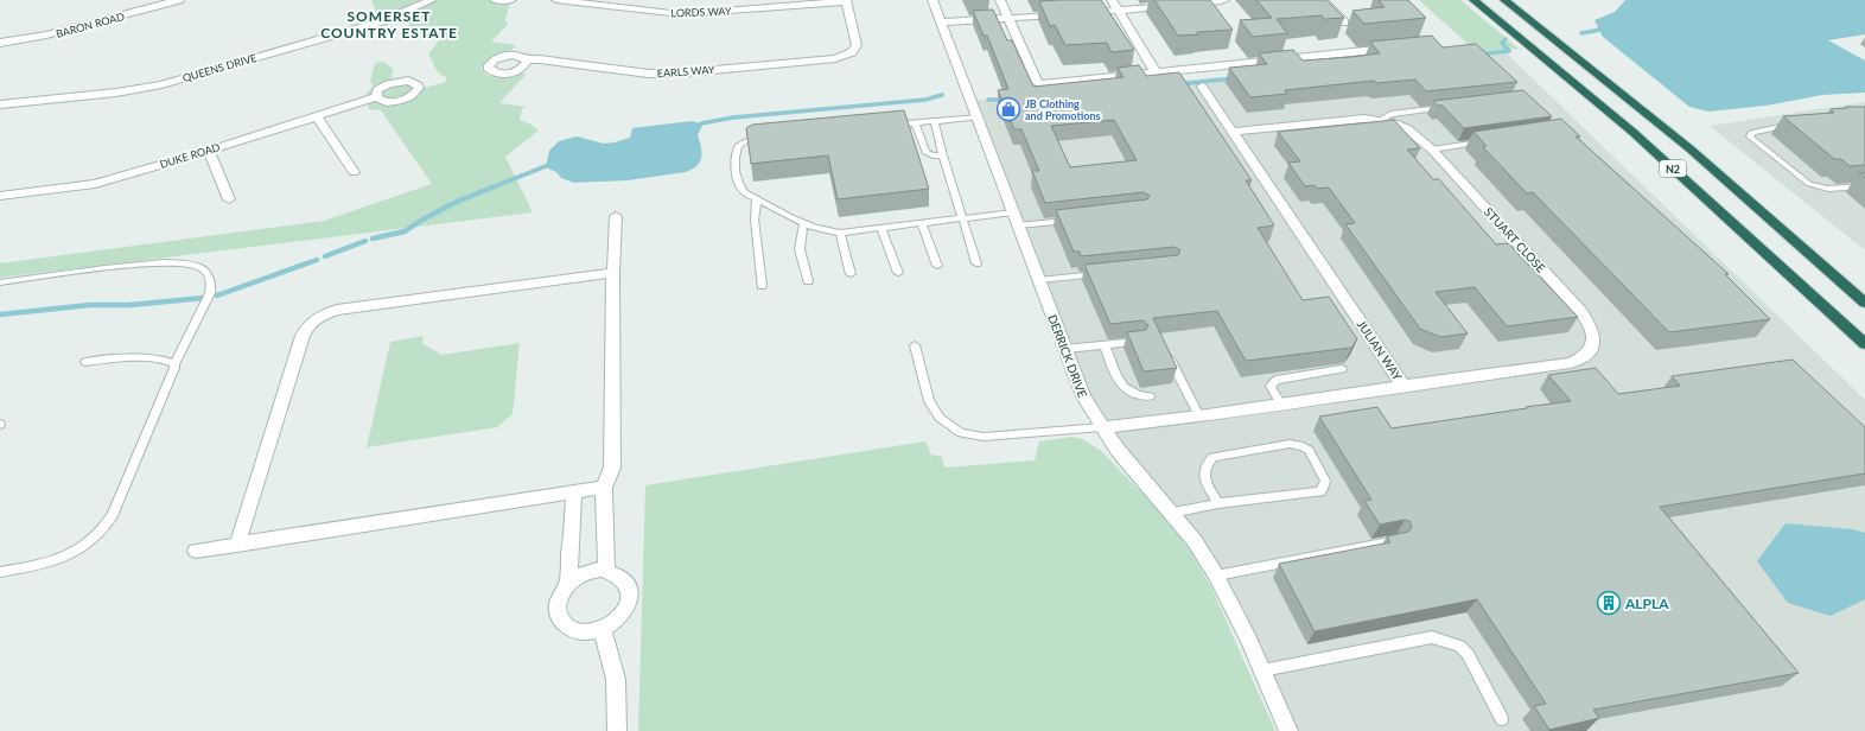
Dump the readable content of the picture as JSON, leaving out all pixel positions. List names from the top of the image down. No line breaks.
{"streets":{"highway":["N2"],"street":["LORDS WAY","BARON ROAD","QUEENS DRIVE","EARLS WAY","DUKE ROAD","STUART CLOSE","JULIAN WAY","DERRICK DRIVE"]},"crossings":[["LORDS WAY","EARLS WAY"],["STUART CLOSE","JULIAN WAY"],["JULIAN WAY","DERRICK DRIVE"]],"districts":["SOMERSET COUNTRY ESTATE"],"places":{"shop":["JB Clothing and Promotions"],"building":["ALPLA"]}}
